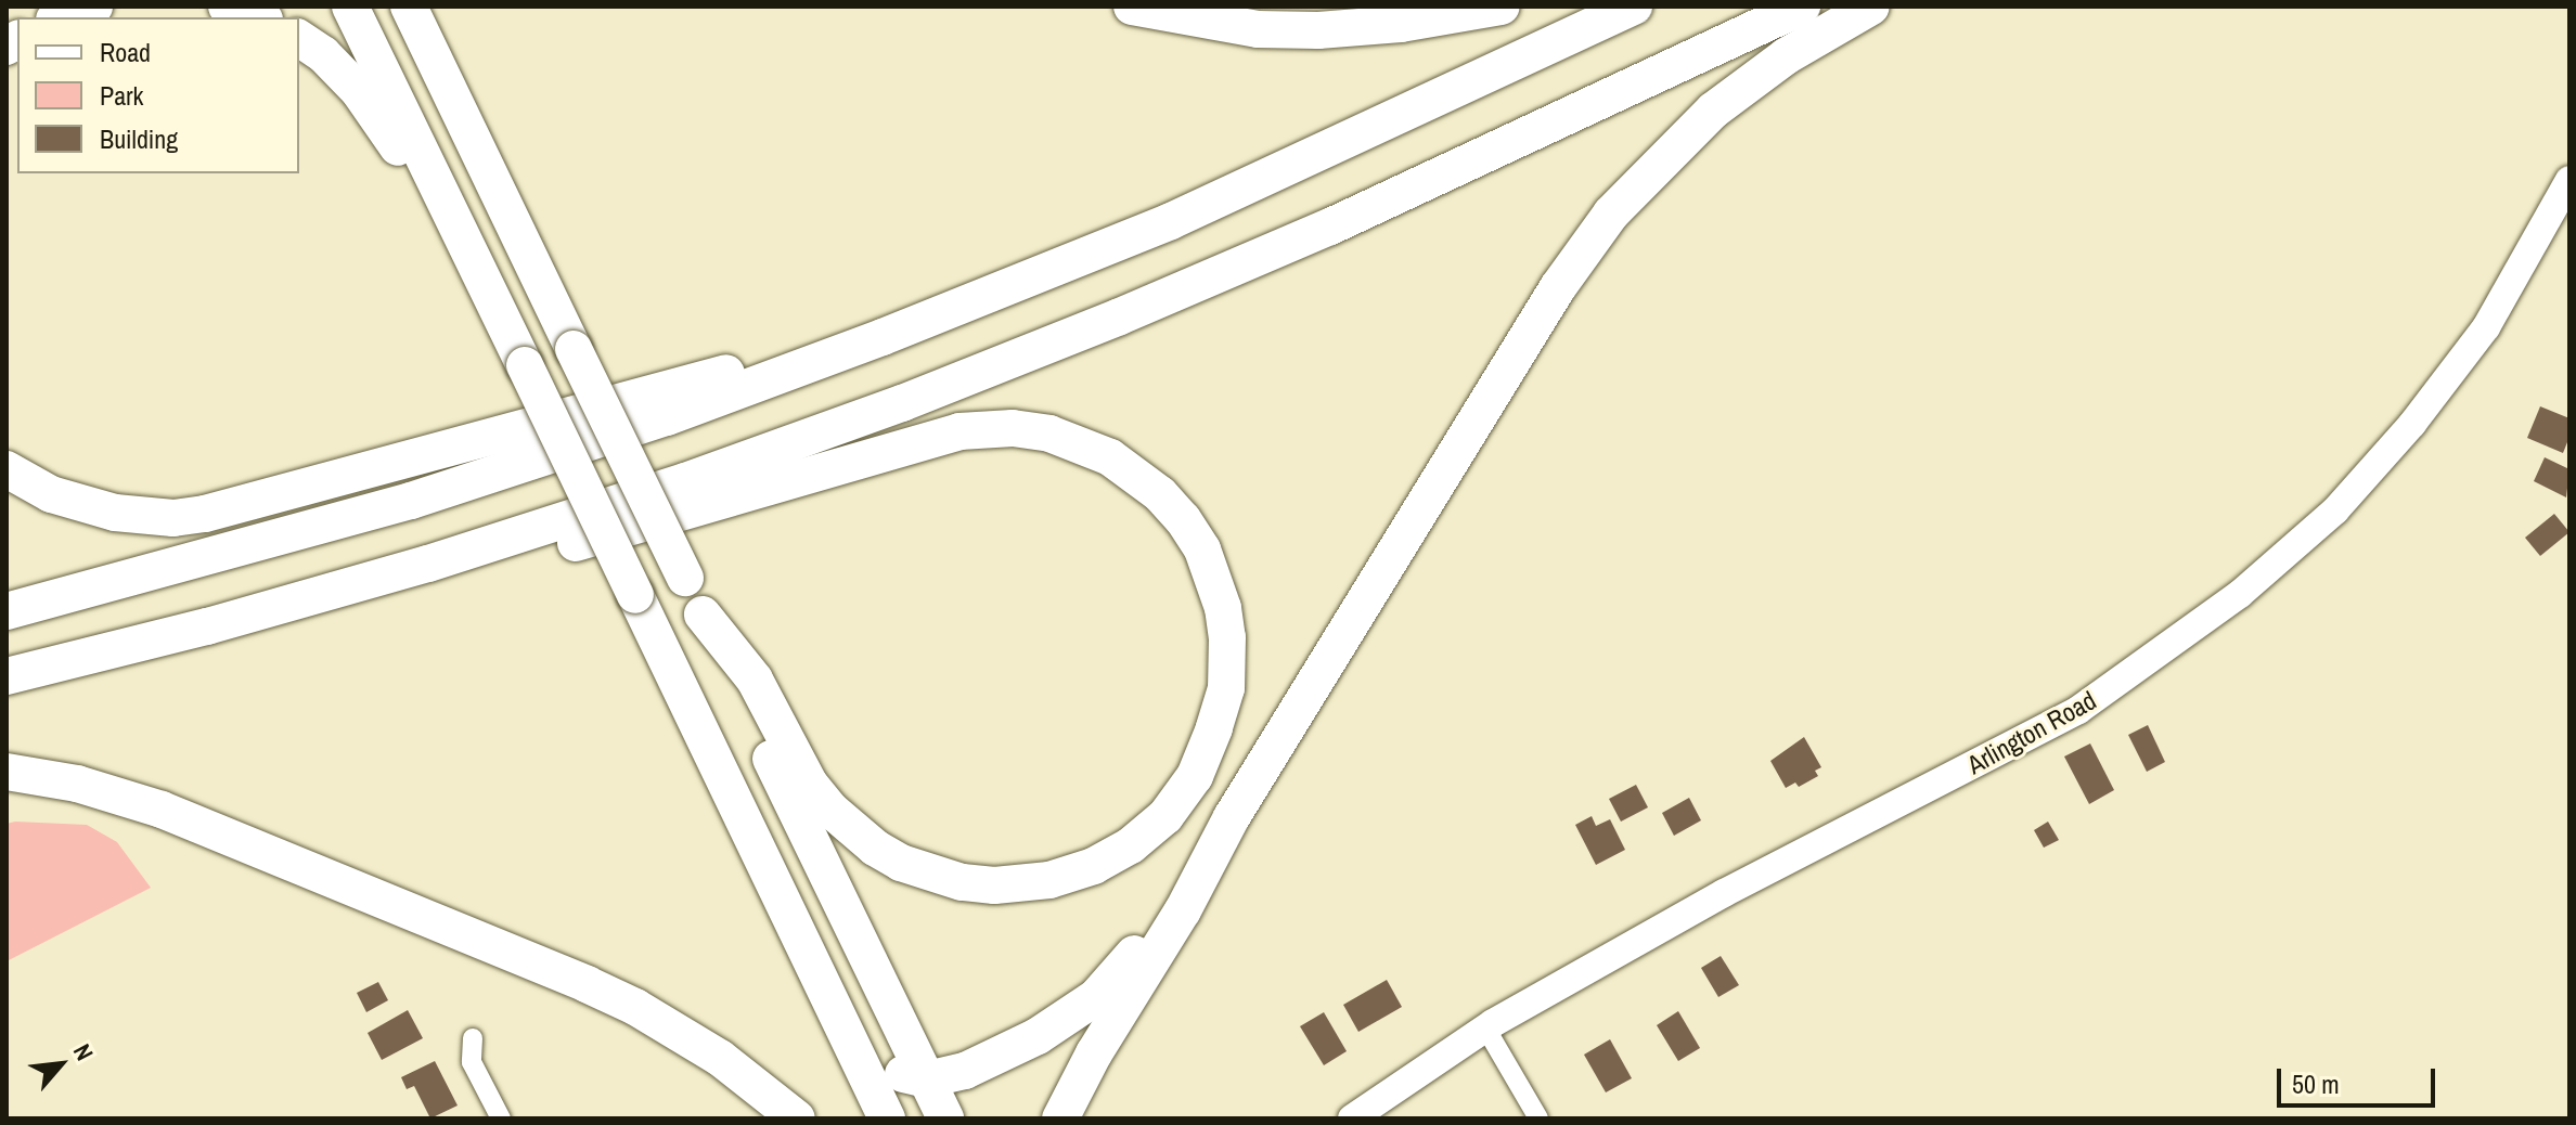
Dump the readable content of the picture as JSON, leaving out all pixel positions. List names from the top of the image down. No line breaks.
{"streets":{"street":["Arlington Road"]},"legend":["Road","Park","Building"],"scale_bar":"50 m","north":"top right"}
